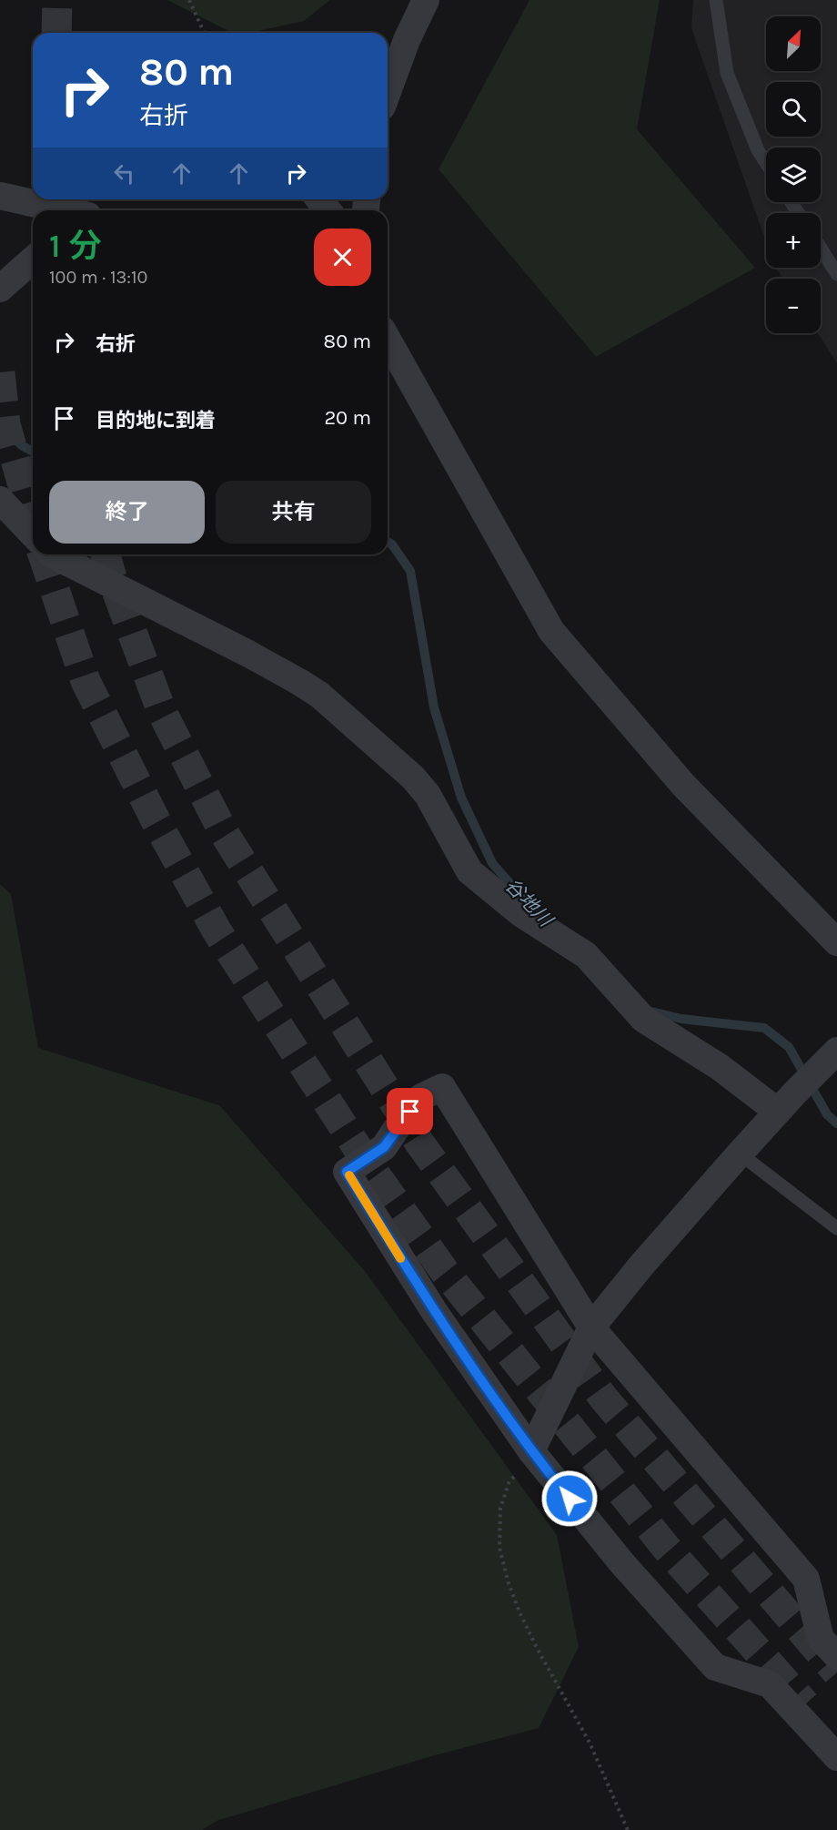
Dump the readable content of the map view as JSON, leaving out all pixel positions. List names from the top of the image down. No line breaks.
{"water":["谷地川"],"north":"top right","page":{"map_buttons":["+","−"],"turn":["80 m","右折"],"heading":["1 分","100 m · 13:10"],"list":[{"name":"右折","value":"80 m"},{"name":"目的地に到着","value":"20 m"}],"buttons":["終了","共有"]}}
